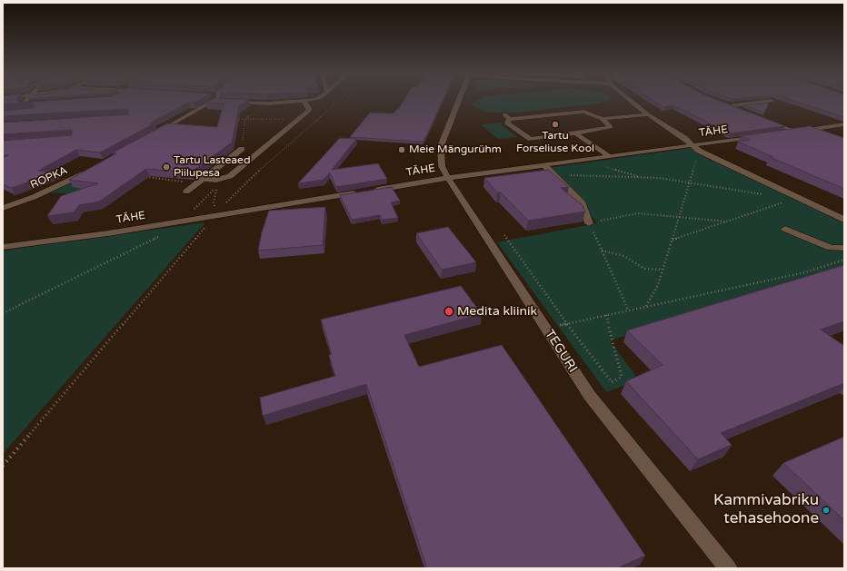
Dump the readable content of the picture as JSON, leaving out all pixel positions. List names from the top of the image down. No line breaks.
{"streets":{"street":["TÄHE","ROPKA","TEGURI"]},"crossings":[["TÄHE","TEGURI"]],"places":["Tartu Forseliuse Kool","Meie Mängurühm","Tartu Lasteaed Piilupesa","Medita kliinik","Kammivabriku tehasehoone"]}
